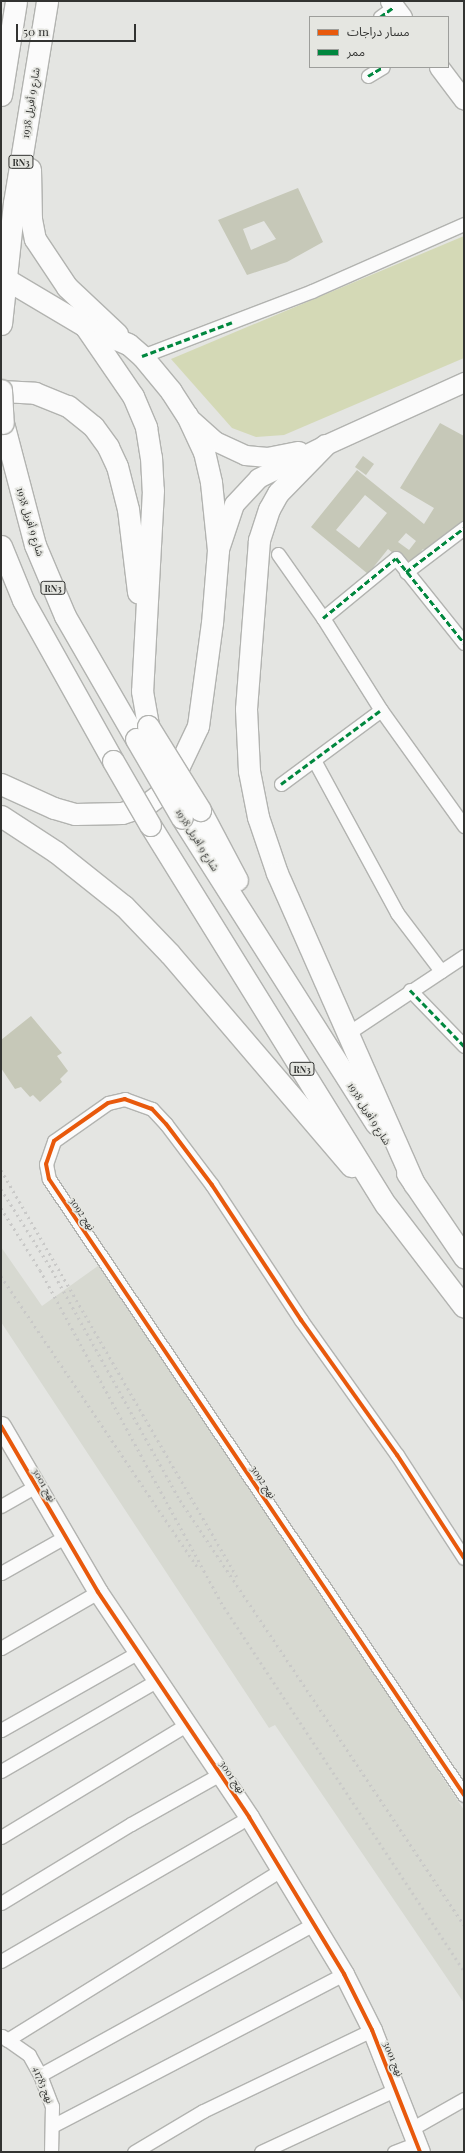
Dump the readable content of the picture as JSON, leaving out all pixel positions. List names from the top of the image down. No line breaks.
{"streets":{"main road":["شارع 9 أفريل 1938","RN3"],"street":["نهج 3092","نهج 3001","نهج 41783"]},"legend":["مسار دراجات","ممر"],"scale_bar":"50 m"}
